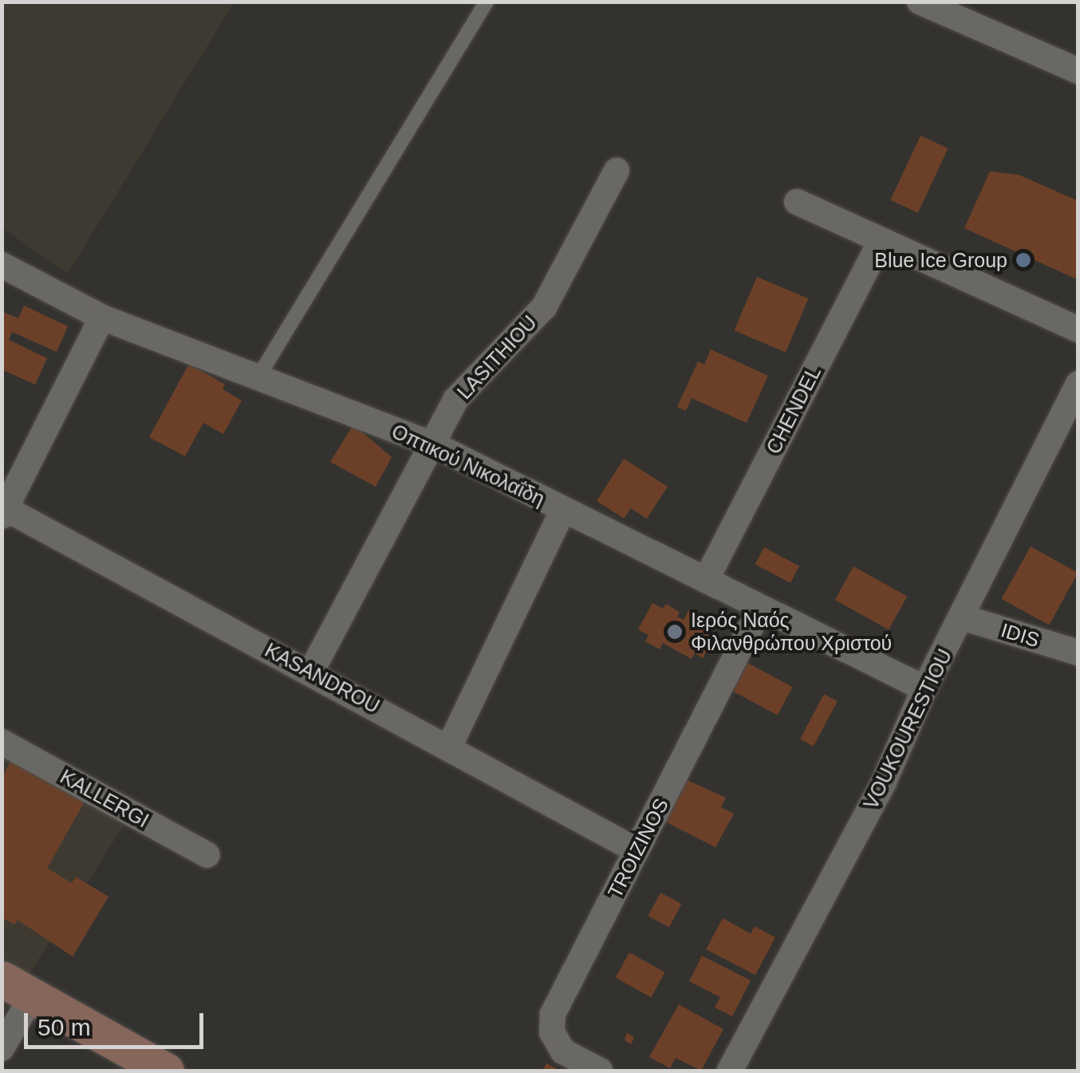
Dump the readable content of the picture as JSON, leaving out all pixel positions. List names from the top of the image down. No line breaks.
{"streets":{"street":["LASITHIOU","CHENDEL","Οπτικού Νικολαΐδη","IDIS","KASANDROU","VOUKOURESTIOU","KALLERGI","TROIZINOS"]},"crossings":[["LASITHIOU","Οπτικού Νικολαΐδη"],["LASITHIOU","KASANDROU"],["CHENDEL","Οπτικού Νικολαΐδη"],["Οπτικού Νικολαΐδη","VOUKOURESTIOU"],["Οπτικού Νικολαΐδη","TROIZINOS"],["IDIS","VOUKOURESTIOU"],["KASANDROU","TROIZINOS"]],"places":["Blue Ice Group","Ιερός Ναός Φιλανθρώπου Χριστού"],"scale_bar":"50 m"}
